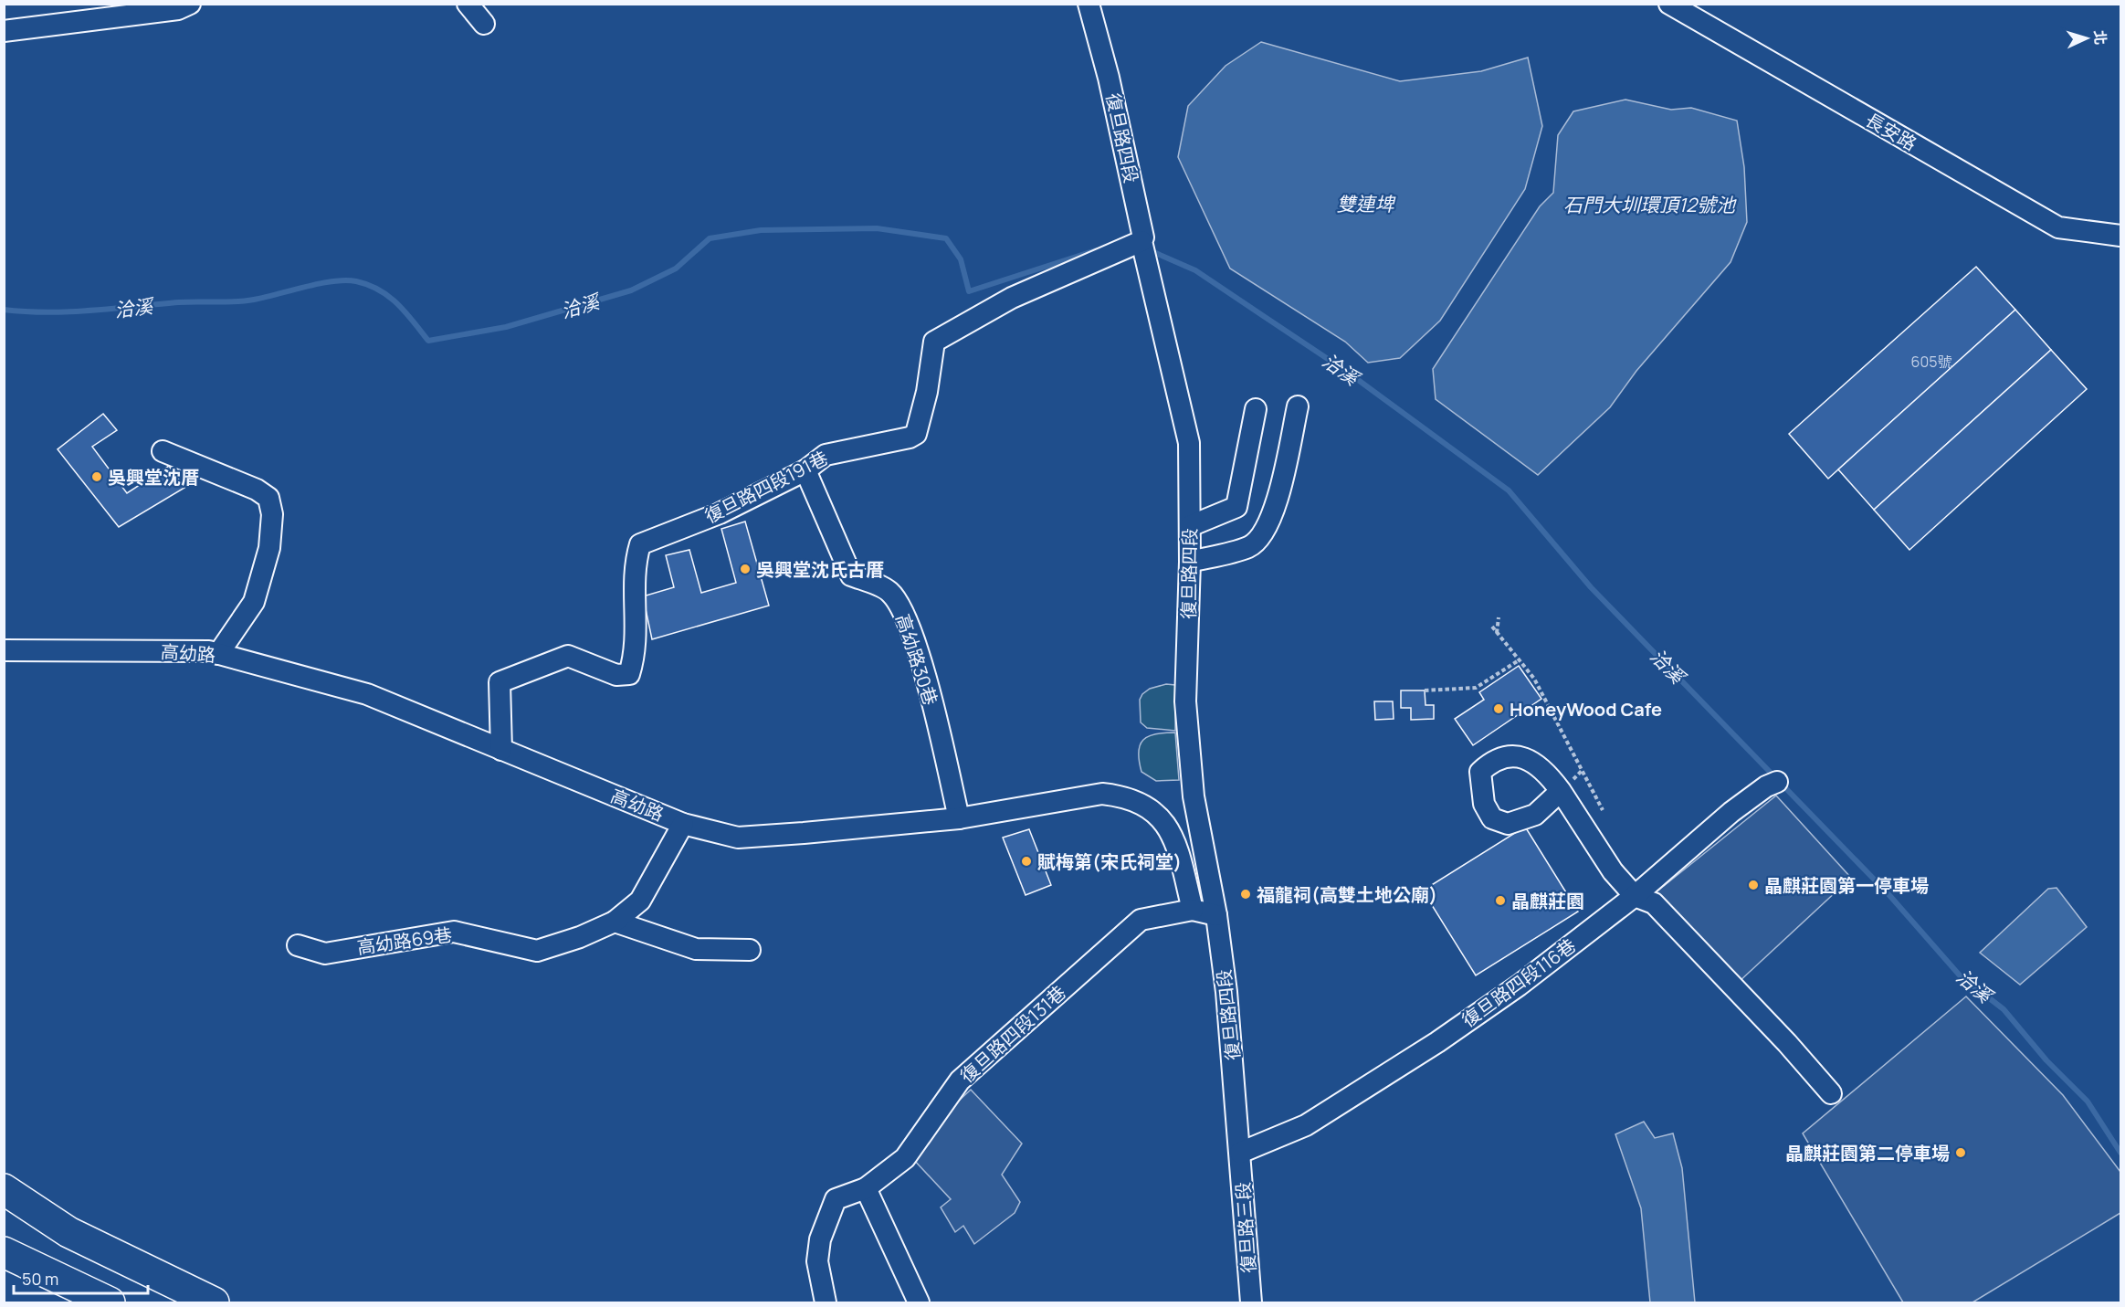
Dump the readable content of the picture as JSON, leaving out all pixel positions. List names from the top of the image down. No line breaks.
{"streets":{"street":["長安路","復旦路四段","復旦路四段191巷","高幼路","高幼路30巷","高幼路69巷","復旦路四段116巷","復旦路四段131巷","復旦路三段"]},"crossings":[["復旦路四段","復旦路四段191巷"],["復旦路四段","復旦路四段116巷"],["復旦路四段","復旦路三段"],["復旦路四段191巷","高幼路"],["復旦路四段191巷","高幼路30巷"],["高幼路","高幼路30巷"],["高幼路","高幼路69巷"],["高幼路","復旦路四段131巷"],["復旦路四段116巷","復旦路三段"]],"water":["雙連埤","石門大圳環頂12號池","洽溪"],"places":["吳興堂沈厝","吳興堂沈氏古厝","HoneyWood Cafe","賦梅第(宋氏祠堂)","晶麒莊園第一停車場","福龍祠(高雙土地公廟)","晶麒莊園","晶麒莊園第二停車場"],"house_numbers":["605號"],"scale_bar":"50 m","north":"right"}
